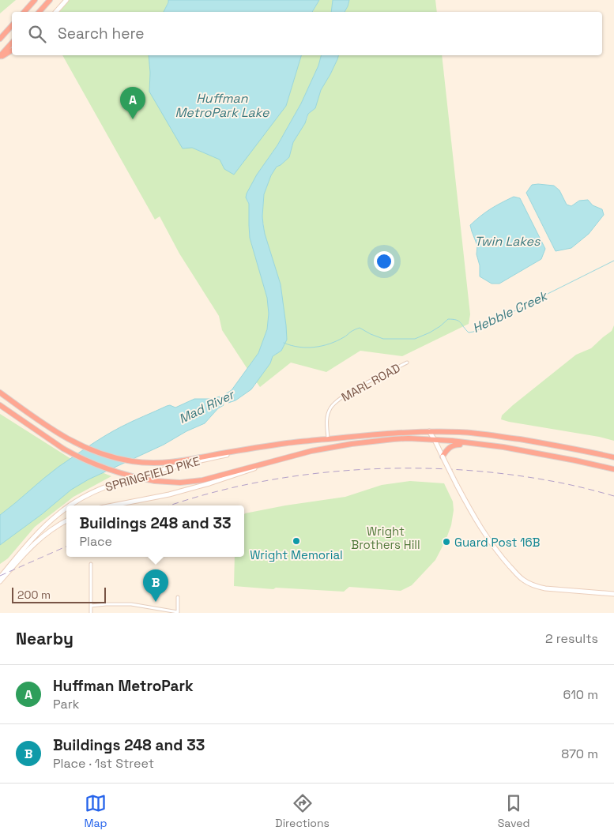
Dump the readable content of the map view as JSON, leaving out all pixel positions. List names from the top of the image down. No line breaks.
{"streets":{"main road":["SPRINGFIELD PIKE"],"street":["MARL ROAD"]},"water":["Huffman MetroPark Lake","Twin Lakes","Hebble Creek","Mad River"],"parks":["Wright Brothers Hill"],"places":["Wright Memorial","Guard Post 16B"],"scale_bar":"200 m","page":{"search":"Search here","pins":["A","B"],"popup":["Buildings 248 and 33","Place"],"scale":"200 m","heading":["Nearby","2 results"],"list":[{"mark":"A","name":"Huffman MetroPark","note":"Park","value":"610 m"},{"mark":"B","name":"Buildings 248 and 33","note":"Place · 1st Street","value":"870 m"}],"nav":["Map","Directions","Saved"]}}
